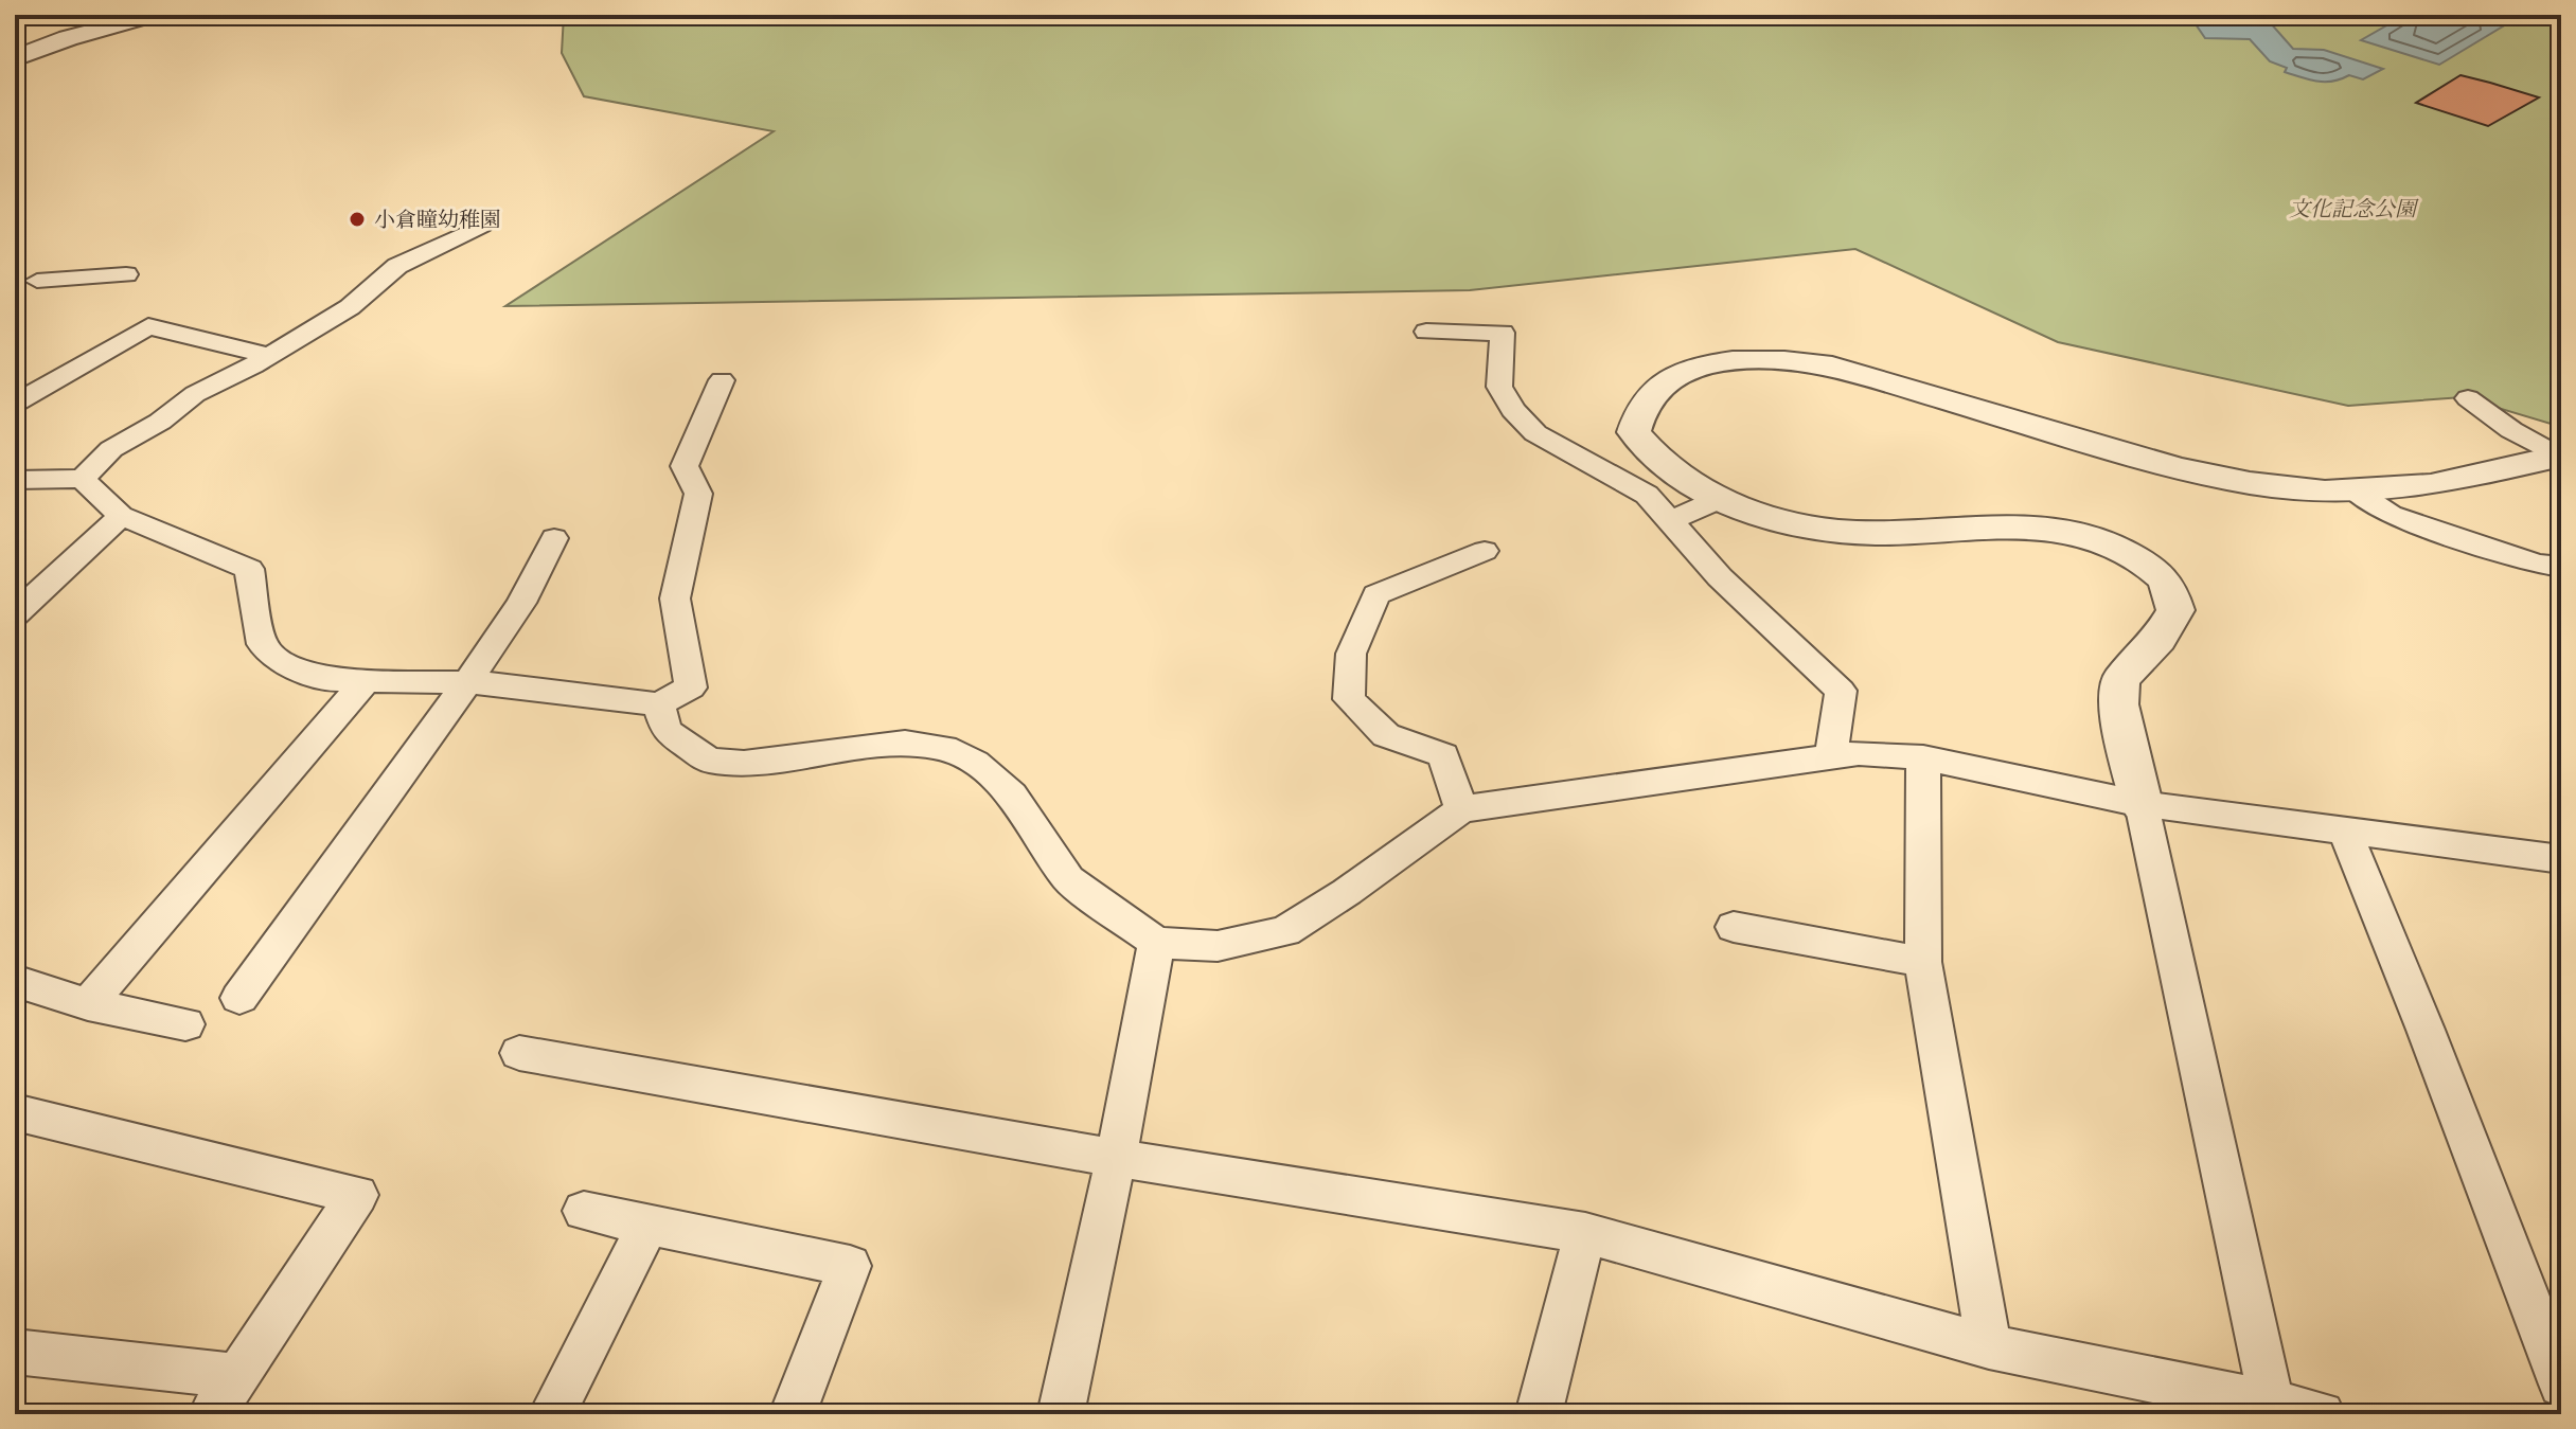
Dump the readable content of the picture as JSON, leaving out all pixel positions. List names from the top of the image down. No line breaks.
{"parks":["文化記念公園"],"places":["小倉瞳幼稚園"]}
